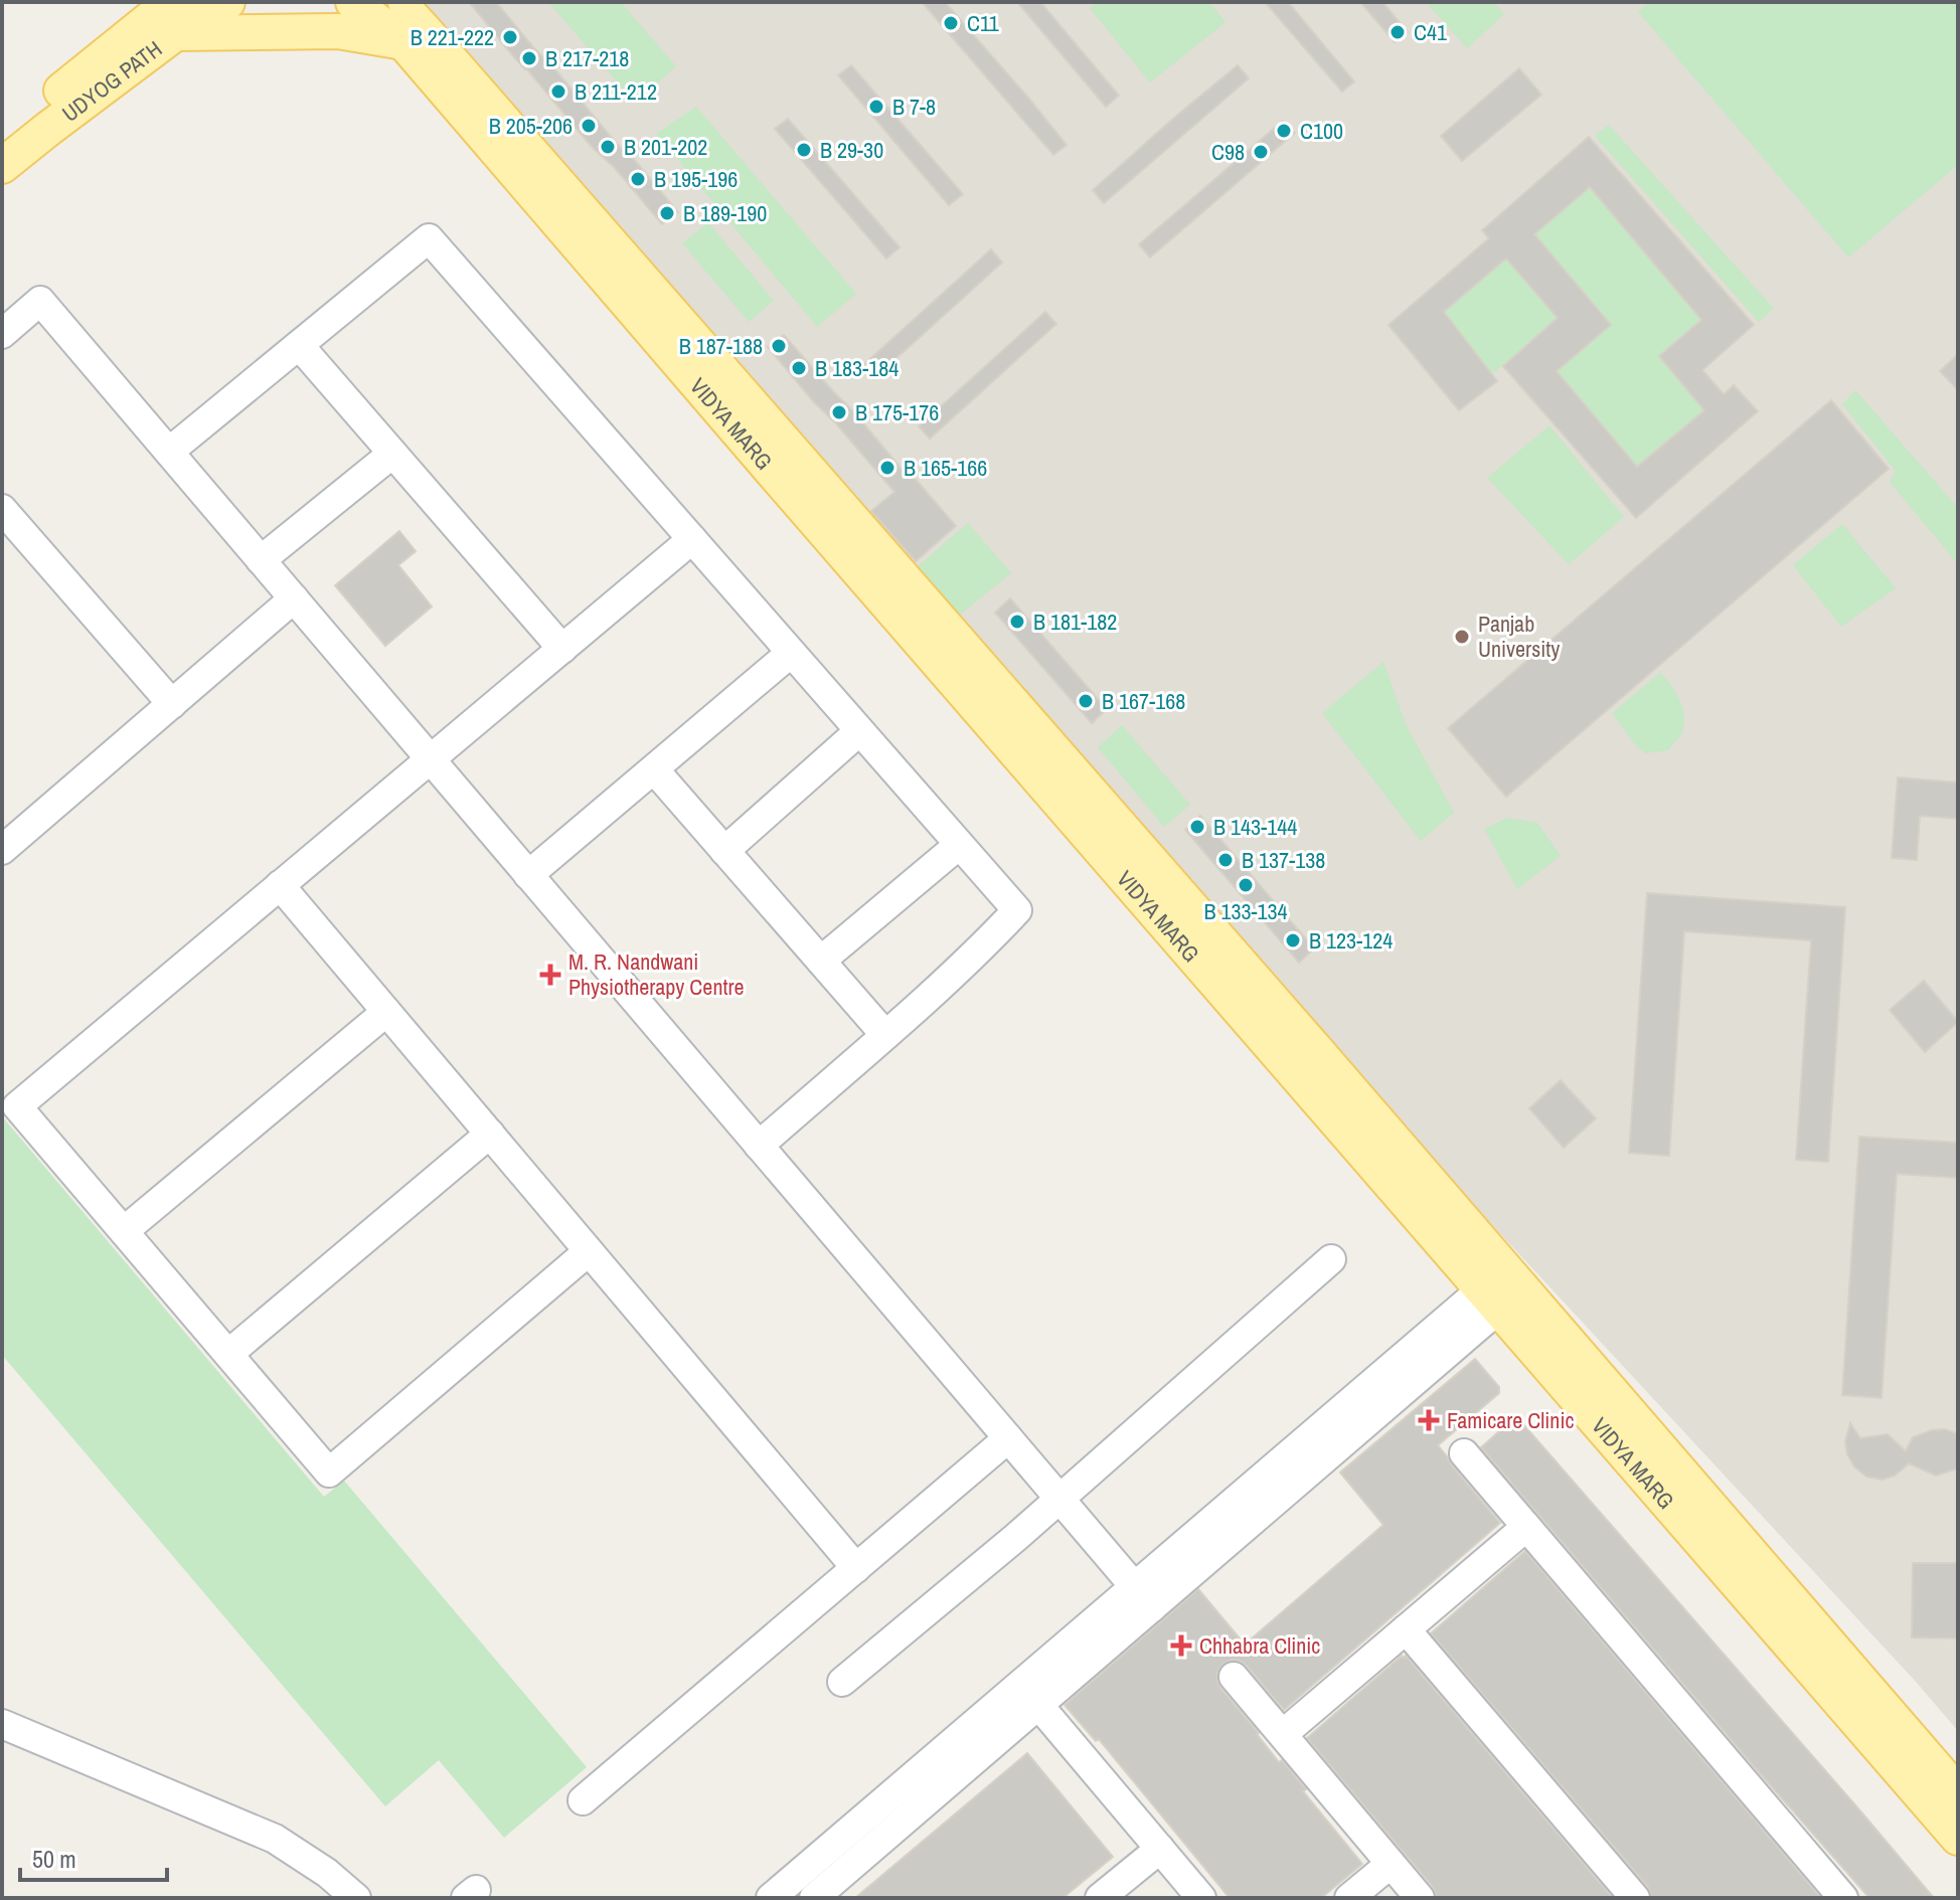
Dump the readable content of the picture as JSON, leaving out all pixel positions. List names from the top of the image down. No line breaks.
{"streets":{"main road":["UDYOG PATH","VIDYA MARG"]},"places":{"other":["C11","C41","B 221-222","B 217-218","B 211-212","B 7-8","B 205-206","C100","B 201-202","B 29-30","C98","B 195-196","B 189-190","B 187-188","B 183-184","B 175-176","B 165-166","B 181-182","Panjab University","B 167-168","B 143-144","B 137-138","B 133-134","B 123-124"],"health":["M. R. Nandwani Physiotherapy Centre","Famicare Clinic","Chhabra Clinic"]},"scale_bar":"50 m"}
